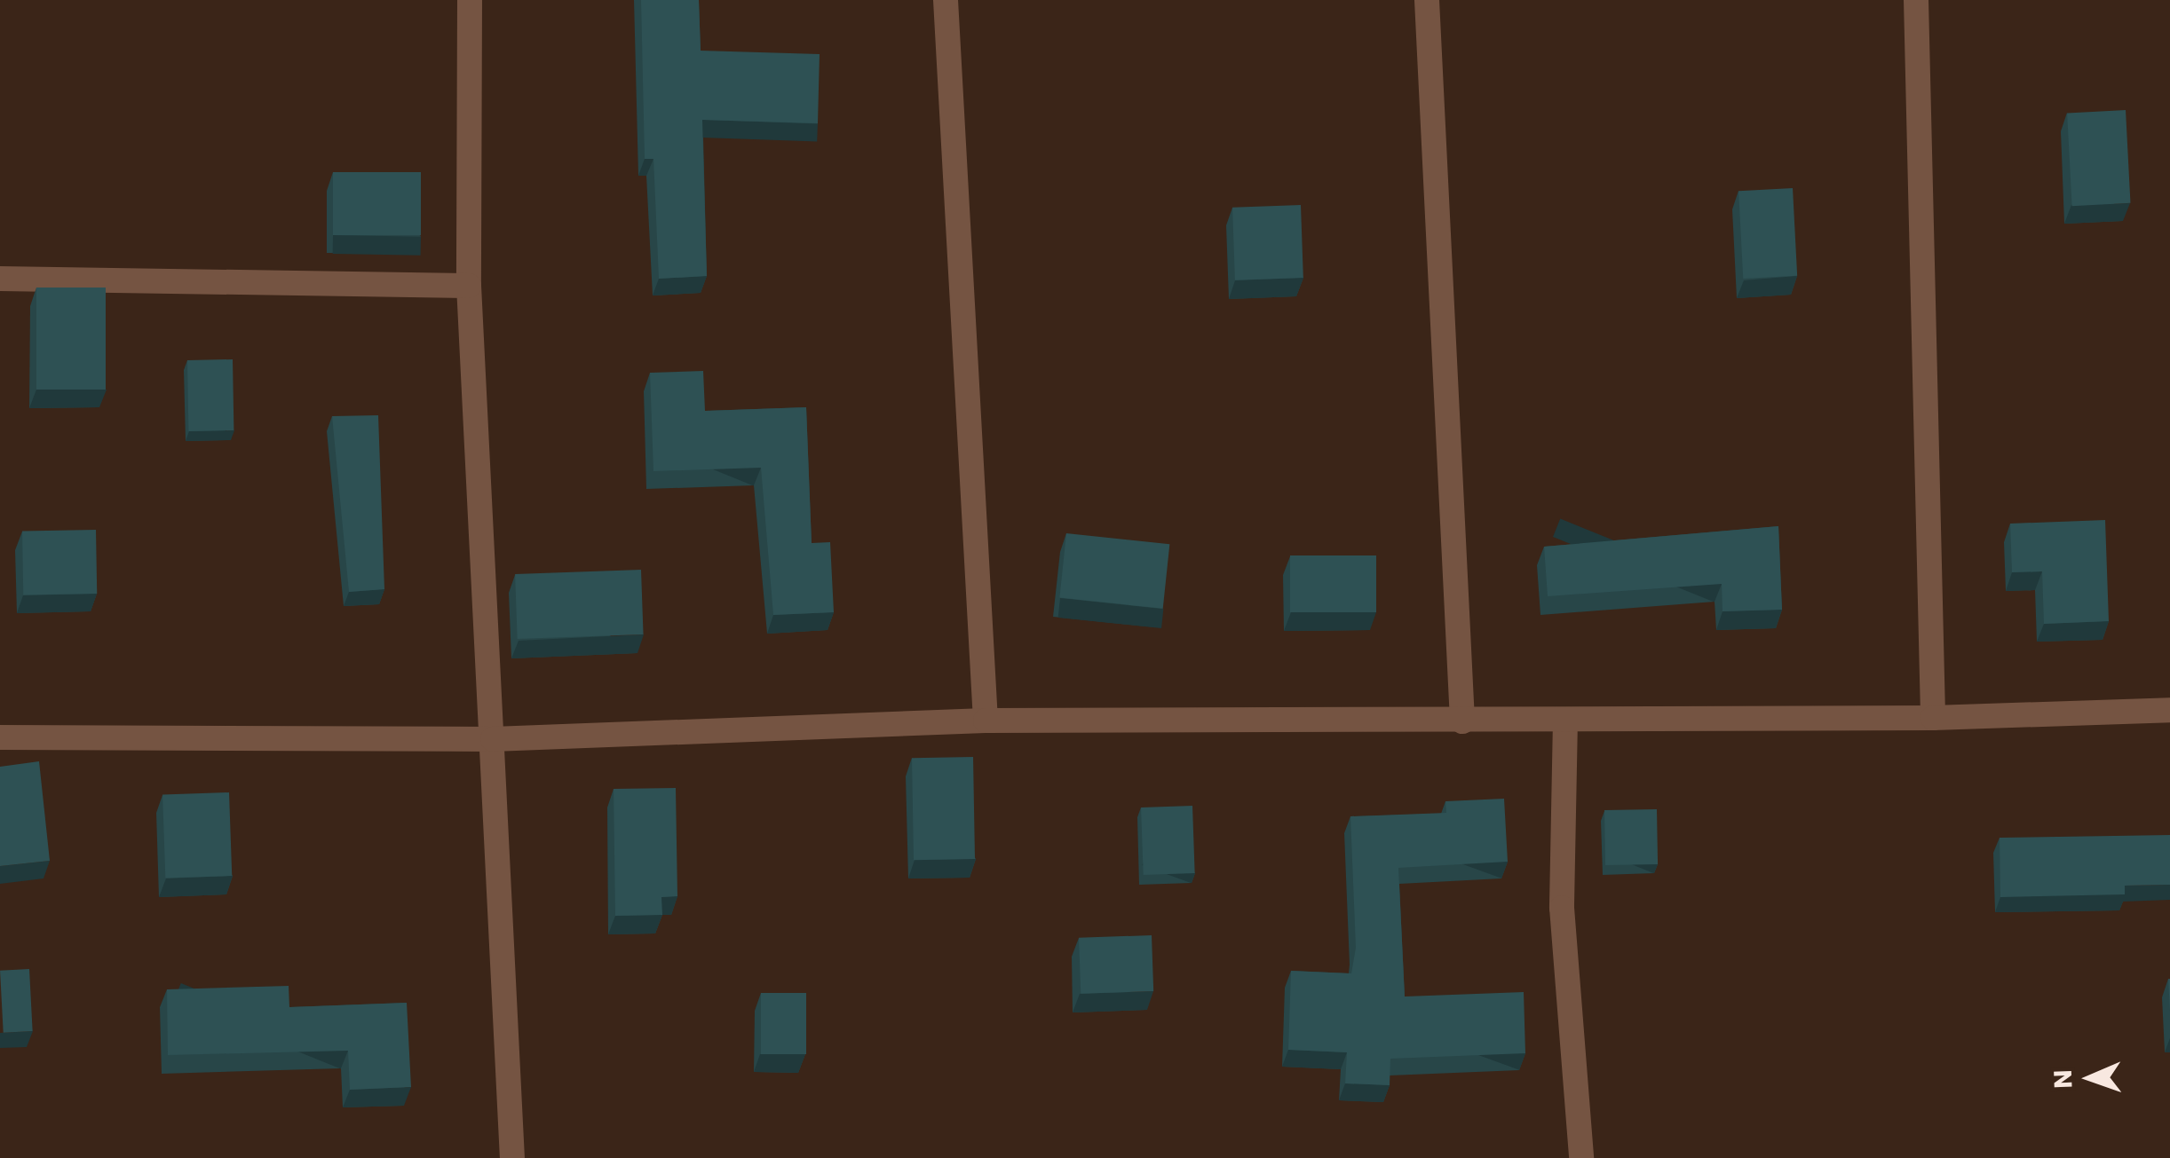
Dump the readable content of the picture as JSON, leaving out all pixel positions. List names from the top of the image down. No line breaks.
{"north":"left"}
